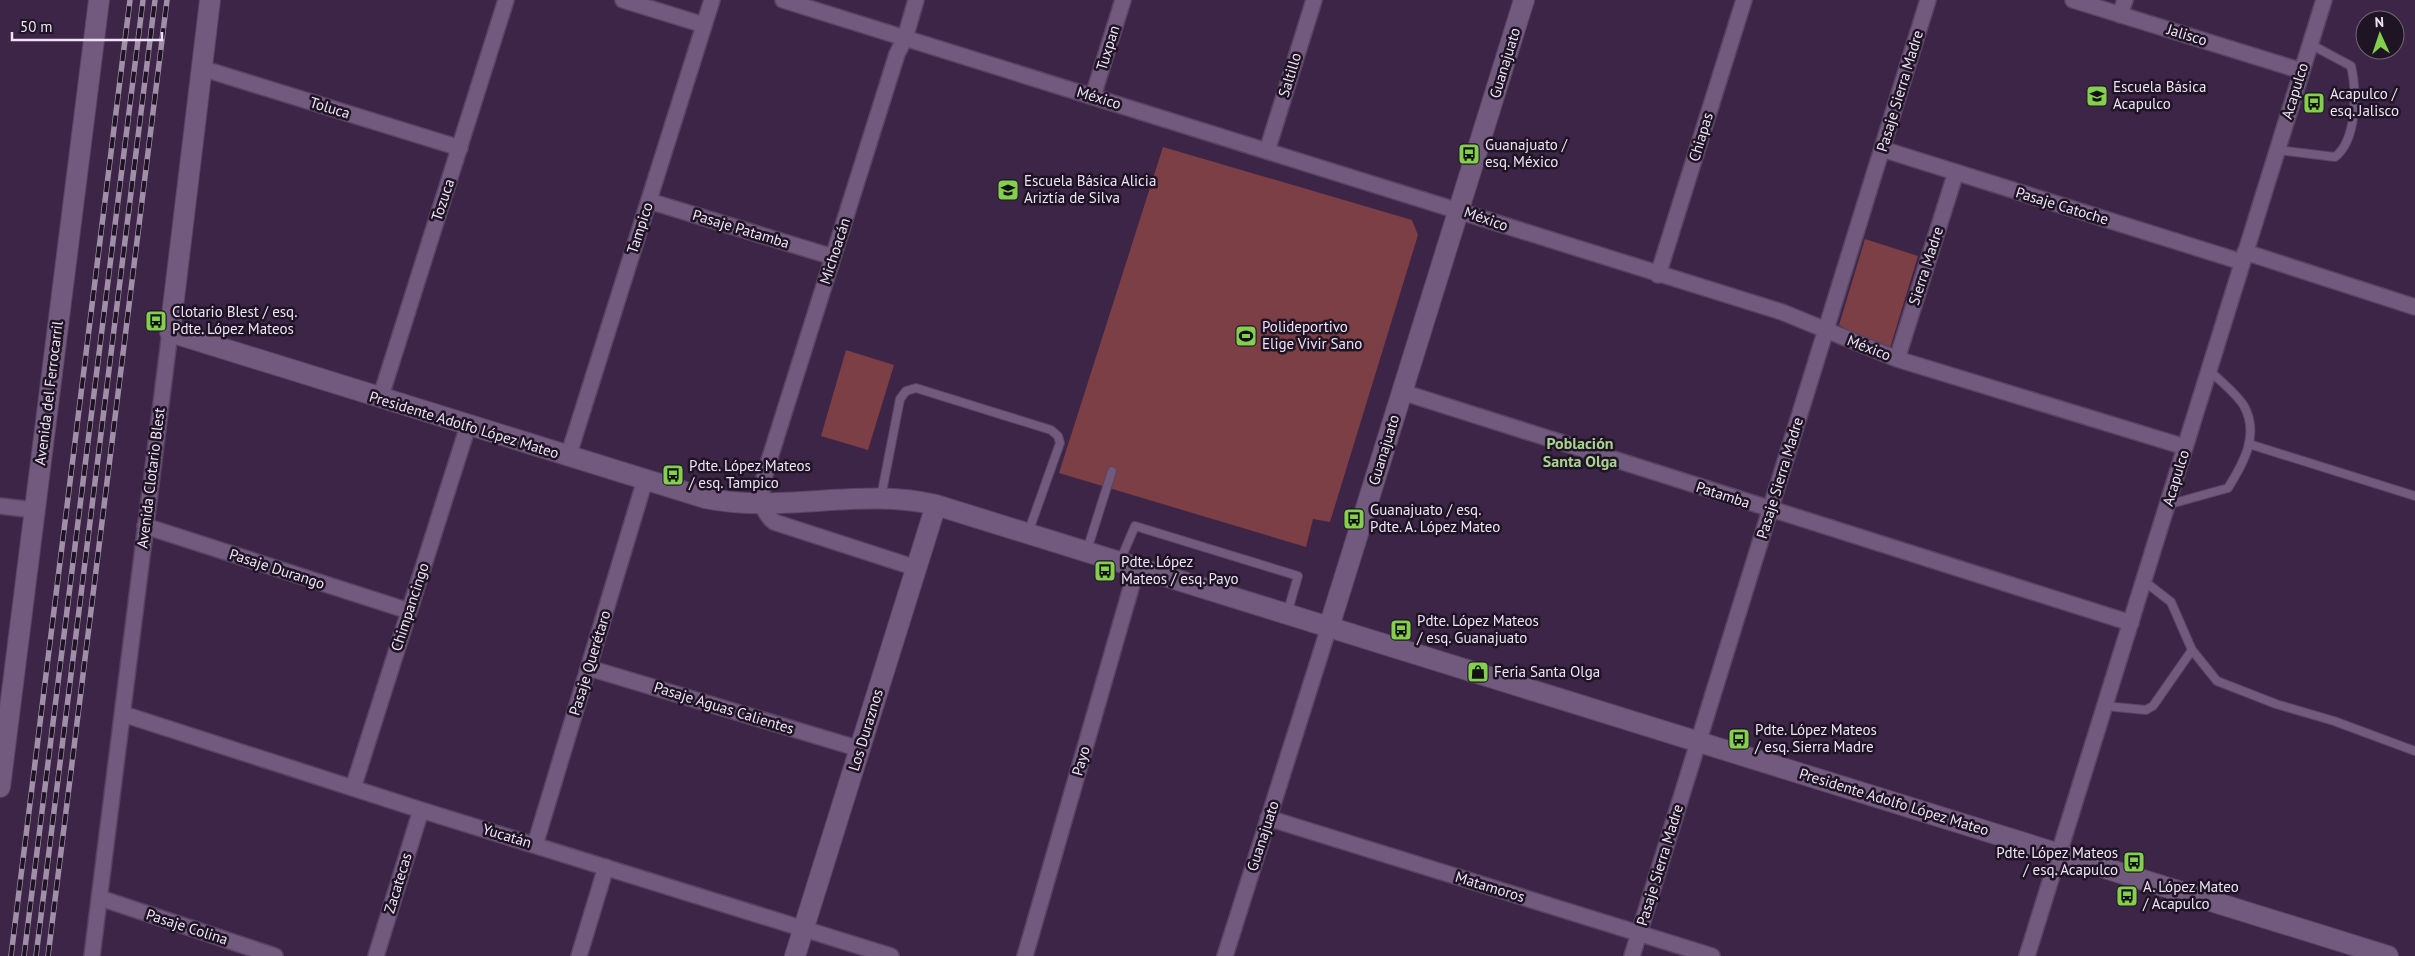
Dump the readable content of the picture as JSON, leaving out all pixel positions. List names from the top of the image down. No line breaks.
{"streets":{"street":["Jalisco","Tuxpan","Guanajuato","Saltillo","Pasaje Sierra Madre","Acapulco","México","Toluca","Chiapas","Tozuca","Pasaje Catoche","Tampico","Pasaje Patamba","Michoacán","Sierra Madre","Avenida del Ferrocarril","Presidente Adolfo López Mateo","Avenida Clotario Blest","Patamba","Pasaje Durango","Chimpancingo","Pasaje Querétaro","Pasaje Aguas Calientes","Los Duraznos","Payo","Yucatán","Zacatecas","Matamoros","Pasaje Colina"]},"crossings":[["Jalisco","Acapulco"],["Tuxpan","México"],["Guanajuato","México"],["Guanajuato","Presidente Adolfo López Mateo"],["Guanajuato","Patamba"],["Guanajuato","Matamoros"],["Saltillo","México"],["Pasaje Sierra Madre","México"],["Pasaje Sierra Madre","Pasaje Catoche"],["Pasaje Sierra Madre","Presidente Adolfo López Mateo"],["Pasaje Sierra Madre","Patamba"],["Pasaje Sierra Madre","Matamoros"],["Acapulco","México"],["Acapulco","Pasaje Catoche"],["Acapulco","Presidente Adolfo López Mateo"],["Acapulco","Patamba"],["México","Chiapas"],["México","Michoacán"],["México","Sierra Madre"],["Toluca","Tozuca"],["Toluca","Avenida Clotario Blest"],["Tozuca","Presidente Adolfo López Mateo"],["Pasaje Catoche","Sierra Madre"],["Tampico","Pasaje Patamba"],["Tampico","Presidente Adolfo López Mateo"],["Pasaje Patamba","Michoacán"],["Michoacán","Presidente Adolfo López Mateo"],["Presidente Adolfo López Mateo","Avenida Clotario Blest"],["Presidente Adolfo López Mateo","Chimpancingo"],["Presidente Adolfo López Mateo","Pasaje Querétaro"],["Presidente Adolfo López Mateo","Los Duraznos"],["Presidente Adolfo López Mateo","Payo"],["Avenida Clotario Blest","Pasaje Durango"],["Avenida Clotario Blest","Yucatán"],["Avenida Clotario Blest","Pasaje Colina"],["Pasaje Durango","Chimpancingo"],["Chimpancingo","Yucatán"],["Pasaje Querétaro","Pasaje Aguas Calientes"],["Pasaje Querétaro","Yucatán"],["Pasaje Aguas Calientes","Los Duraznos"],["Los Duraznos","Yucatán"],["Yucatán","Zacatecas"]],"districts":["Población Santa Olga"],"places":{"school or university":["Escuela Básica Acapulco","Escuela Básica Alicia Ariztía de Silva"],"bus stop":["Acapulco / esq. Jalisco","Guanajuato / esq. México","Clotario Blest / esq. Pdte. López Mateos","Pdte. López Mateos / esq. Tampico","Guanajuato / esq. Pdte. A. López Mateo","Pdte. López Mateos / esq. Payo","Pdte. López Mateos / esq. Guanajuato","Pdte. López Mateos / esq. Sierra Madre","Pdte. López Mateos / esq. Acapulco","A. López Mateo / Acapulco"],"sports":["Polideportivo Elige Vivir Sano"],"shop":["Feria Santa Olga"]},"scale_bar":"50 m","north":"top"}
